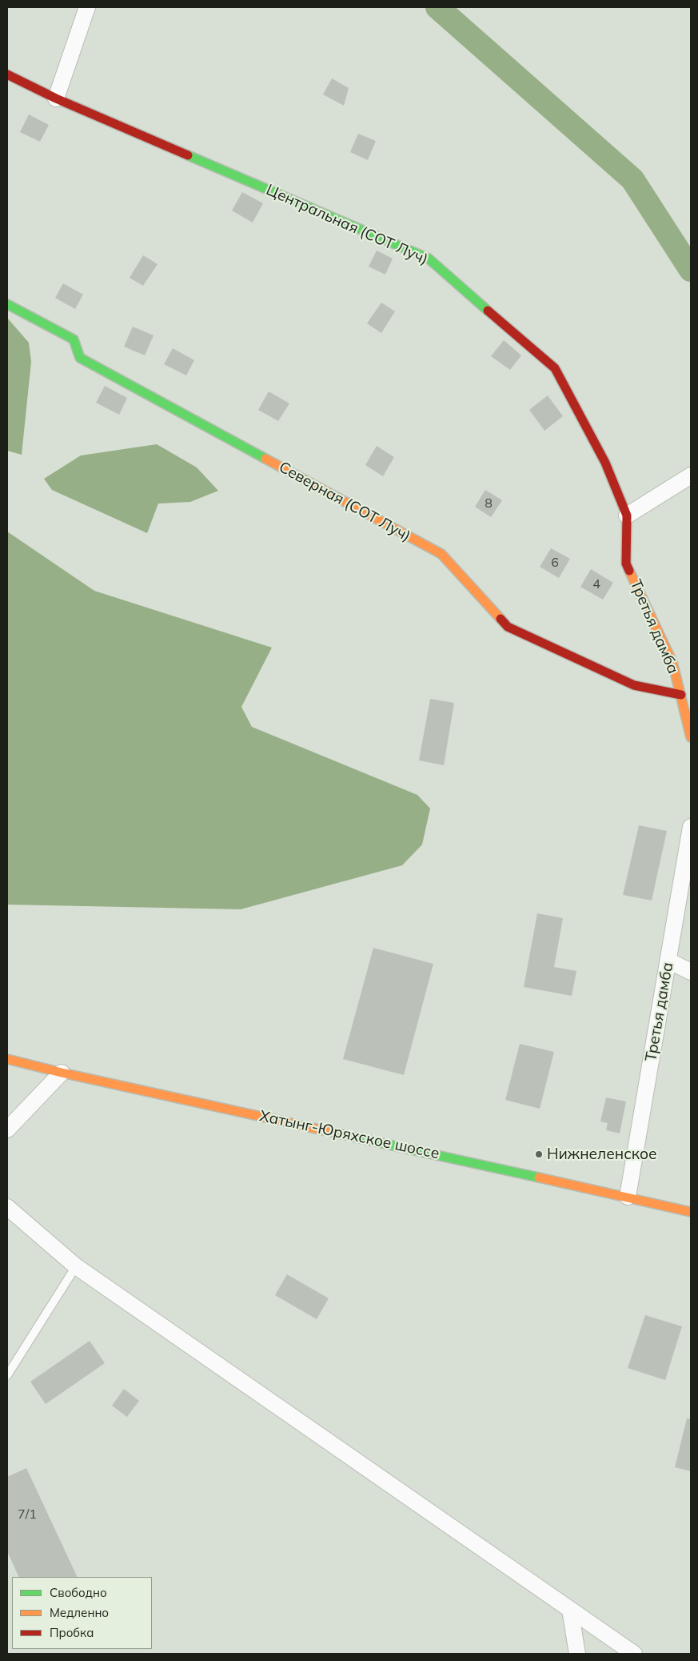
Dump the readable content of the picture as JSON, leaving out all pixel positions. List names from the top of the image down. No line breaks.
{"streets":{"street":["Центральная (СОТ Луч)","Северная (СОТ Луч)","Третья дамба","Хатынг-Юряхское шоссе"]},"crossings":[["Центральная (СОТ Луч)","Третья дамба"],["Северная (СОТ Луч)","Третья дамба"],["Третья дамба","Хатынг-Юряхское шоссе"]],"places":["Нижнеленское"],"house_numbers":["8","6","4","7/1"],"legend":["Свободно","Медленно","Пробка"]}
